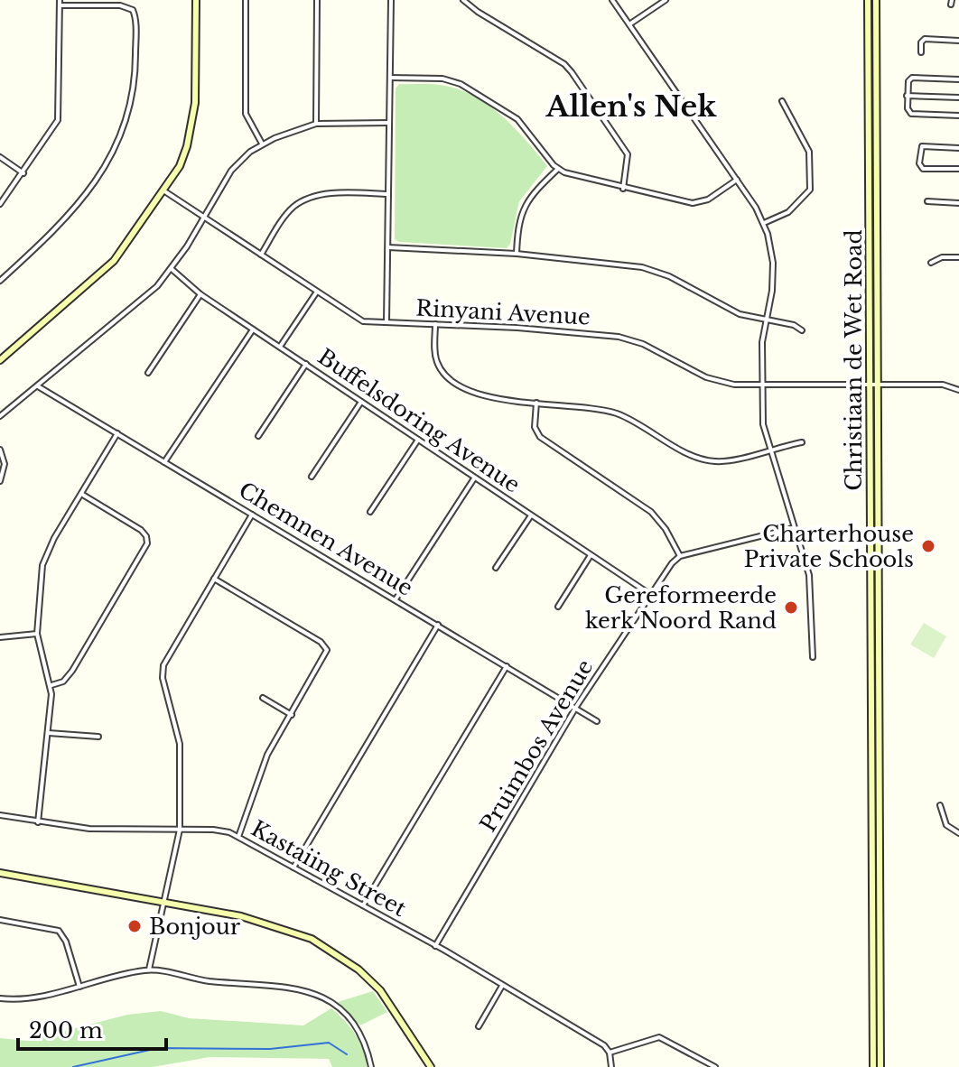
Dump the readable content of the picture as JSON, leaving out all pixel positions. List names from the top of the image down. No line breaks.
{"streets":{"main road":["Christiaan de Wet Road"],"street":["Rinyani Avenue","Buffelsdoring Avenue","Chemnen Avenue","Pruimbos Avenue","Kastaiing Street"]},"crossings":[["Rinyani Avenue","Christiaan de Wet Road"],["Buffelsdoring Avenue","Pruimbos Avenue"],["Chemnen Avenue","Pruimbos Avenue"],["Pruimbos Avenue","Kastaiing Street"]],"districts":["Allen's Nek"],"places":["Charterhouse Private Schools","Gereformeerde kerk Noord Rand","Bonjour"],"scale_bar":"200 m"}
